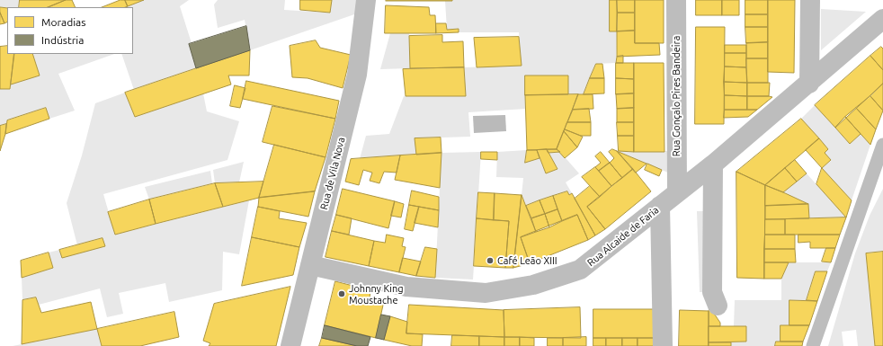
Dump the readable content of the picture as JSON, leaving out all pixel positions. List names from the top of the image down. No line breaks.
{"streets":{"street":["Rua Gonçalo Pires Bandeira","Rua de Vila Nova","Rua Alcaide de Faria"]},"crossings":[["Rua Gonçalo Pires Bandeira","Rua Alcaide de Faria"],["Rua de Vila Nova","Rua Alcaide de Faria"]],"places":["Café Leão XIII","Johnny King Moustache"],"legend":["Moradias","Indústria"]}
